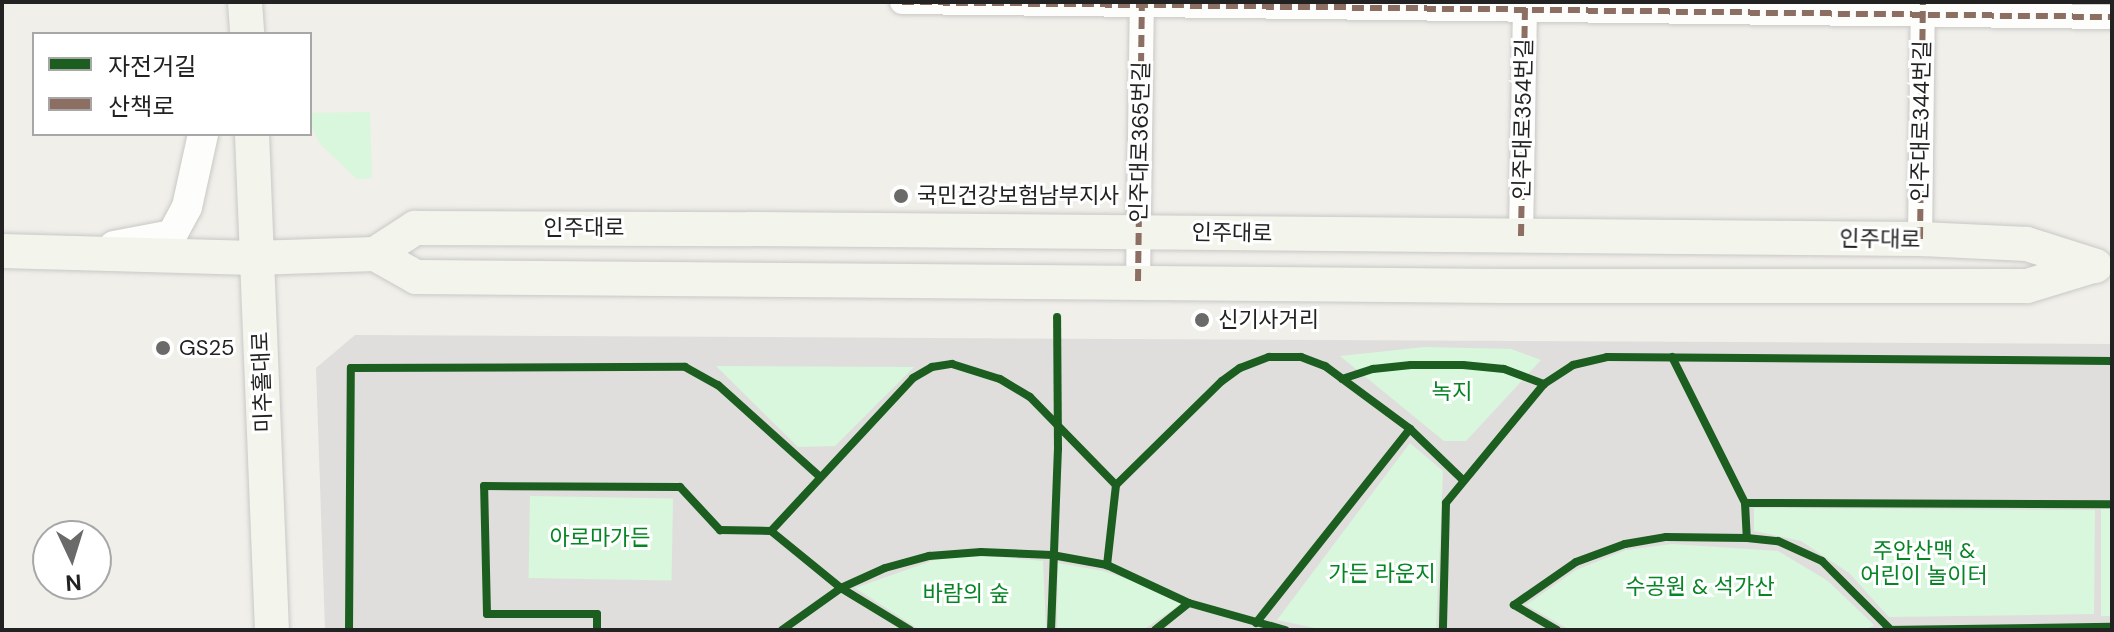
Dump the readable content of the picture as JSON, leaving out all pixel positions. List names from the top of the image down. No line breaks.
{"streets":{"main road":["인주대로","미추홀대로"],"street":["인주대로354번길","인주대로344번길","인주대로365번길"]},"crossings":[["인주대로354번길","인주대로"],["인주대로344번길","인주대로"],["인주대로365번길","인주대로"]],"parks":["녹지","아로마가든","주안산맥 & 어린이 놀이터","가든 라운지","수공원 & 석가산","바람의 숲"],"places":["국민건강보험남부지사","신기사거리","GS25"],"legend":["자전거길","산책로"],"north":"bottom"}
